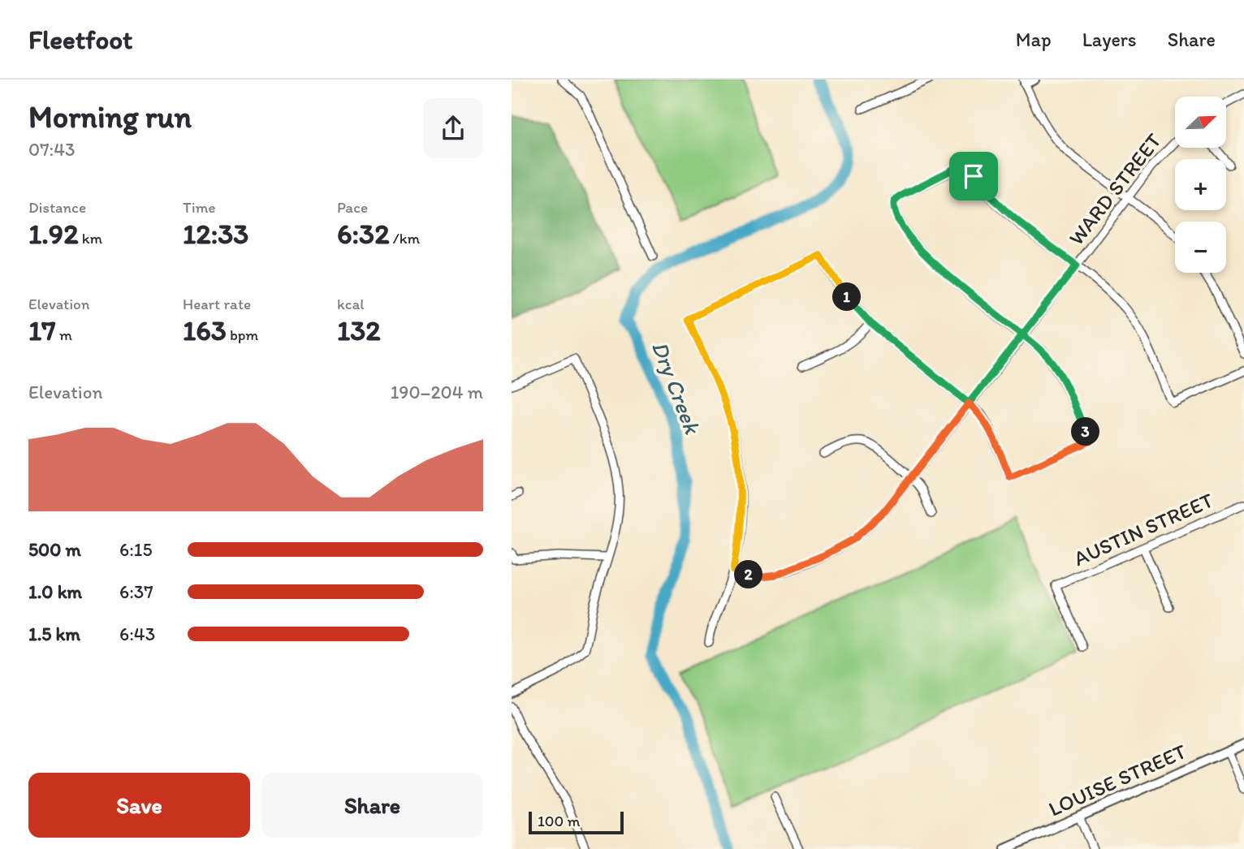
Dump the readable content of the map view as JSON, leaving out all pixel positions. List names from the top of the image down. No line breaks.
{"streets":{"street":["WARD STREET","AUSTIN STREET","LOUISE STREET"]},"water":["Dry Creek"],"scale_bar":"100 m","north":"top right","page":{"header":"Fleetfoot","nav":["Map","Layers","Share"],"heading":["Morning run","07:43"],"map_buttons":["+","−"],"stats":[["Distance","1.92 km"],["Time","12:33"],["Pace","6:32 /km"],["Elevation","17 m"],["Heart rate","163 bpm"],["kcal","132"]],"pins":["1","3","2"],"chart":["Elevation","190–204 m"],"list":[{"name":"500 m","note":"6:15"},{"name":"1.0 km","note":"6:37"},{"name":"1.5 km","note":"6:43"}],"buttons":["Save","Share"],"scale":"100 m"}}
